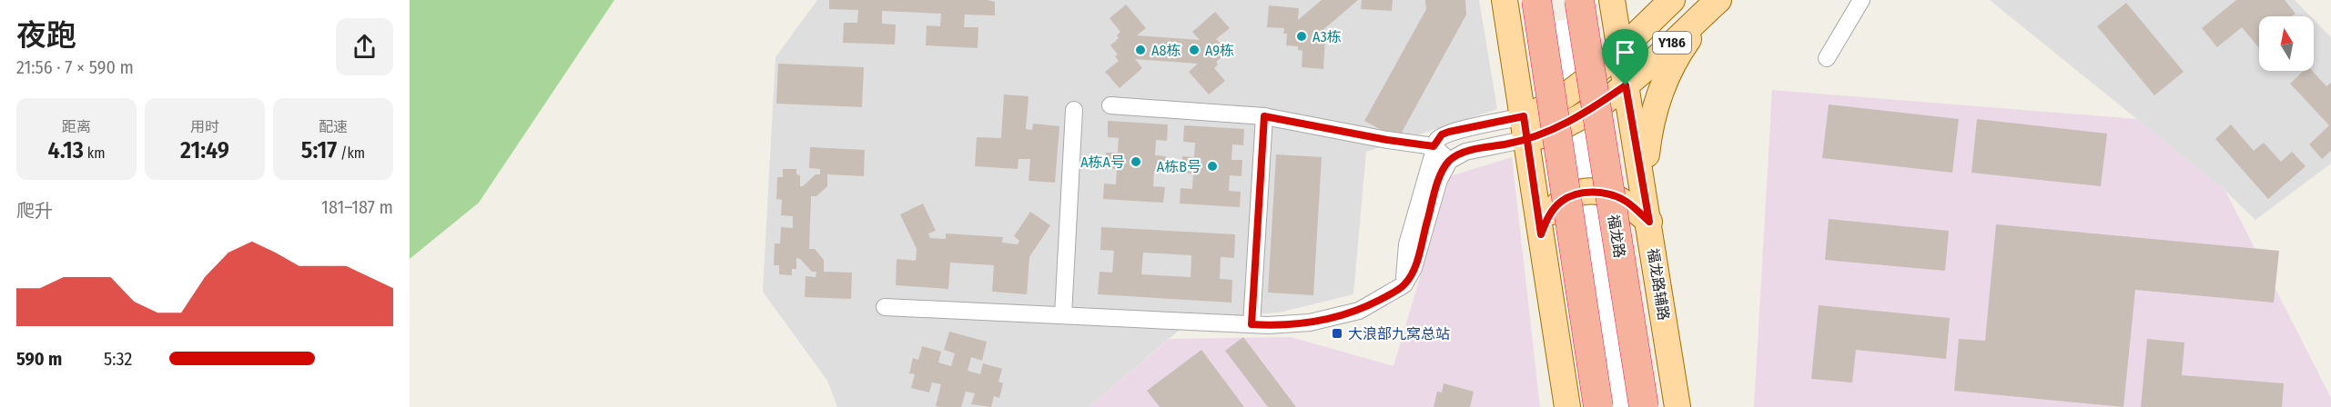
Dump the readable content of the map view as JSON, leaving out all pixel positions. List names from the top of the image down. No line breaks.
{"streets":{"highway":["福龙路"],"main road":["Y186","福龙路辅路"]},"crossings":[["Y186","福龙路辅路"]],"places":{"other":["A3栋","A8栋","A9栋","A栋A号","A栋B号"],"transit":["大浪部九窝总站"]},"north":"top","page":{"heading":["夜跑","21:56 · 7 × 590 m"],"stats":[["距离","4.13 km"],["用时","21:49"],["配速","5:17 /km"]],"chart":["爬升","181–187 m"],"list":[{"name":"590 m","note":"5:32"}]}}
